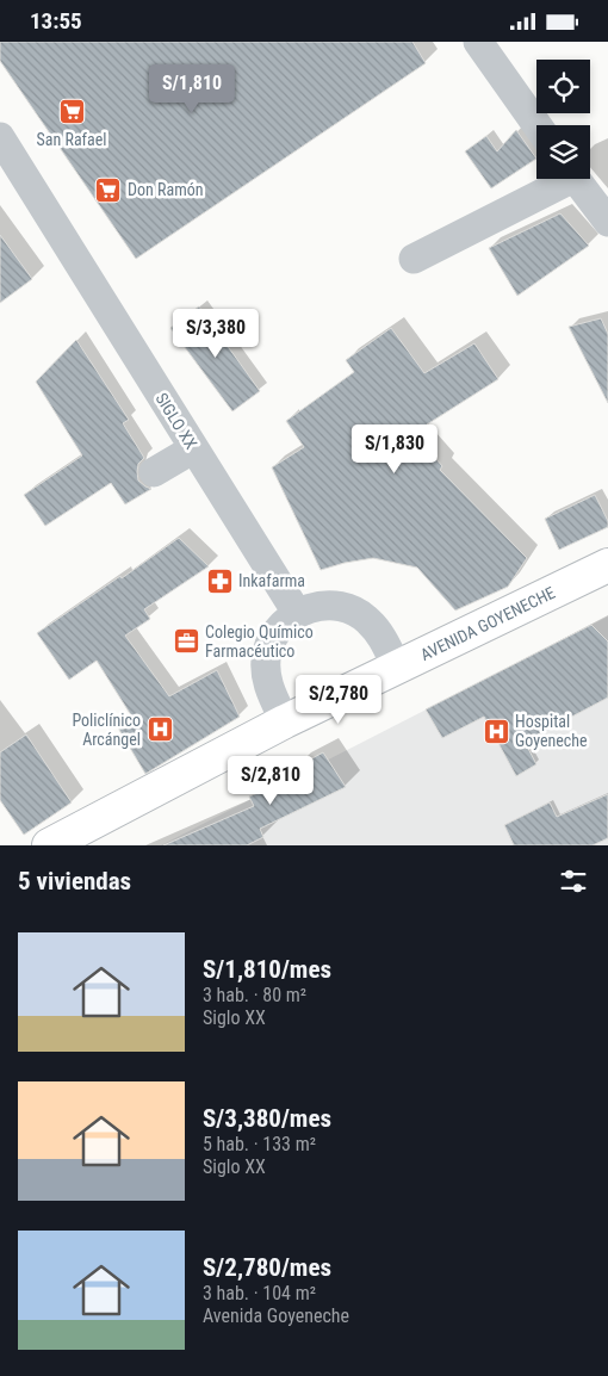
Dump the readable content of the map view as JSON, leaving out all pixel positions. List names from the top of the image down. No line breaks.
{"streets":{"main road":["AVENIDA GOYENECHE"],"street":["SIGLO XX"]},"places":{"supermarket":["San Rafael","Don Ramón"],"pharmacy":["Inkafarma"],"office":["Colegio Químico Farmacéutico"],"hospital":["Policlínico Arcángel","Hospital Goyeneche"]},"page":{"status":"13:55","price":["S/1,810","S/3,380","S/1,830","S/2,780","S/2,810"],"heading":"5 viviendas","list":[{"name":"S/1,810/mes","note":"3 hab. · 80 m² · Siglo XX"},{"name":"S/3,380/mes","note":"5 hab. · 133 m² · Siglo XX"},{"name":"S/2,780/mes","note":"3 hab. · 104 m² · Avenida Goyeneche"}]}}
